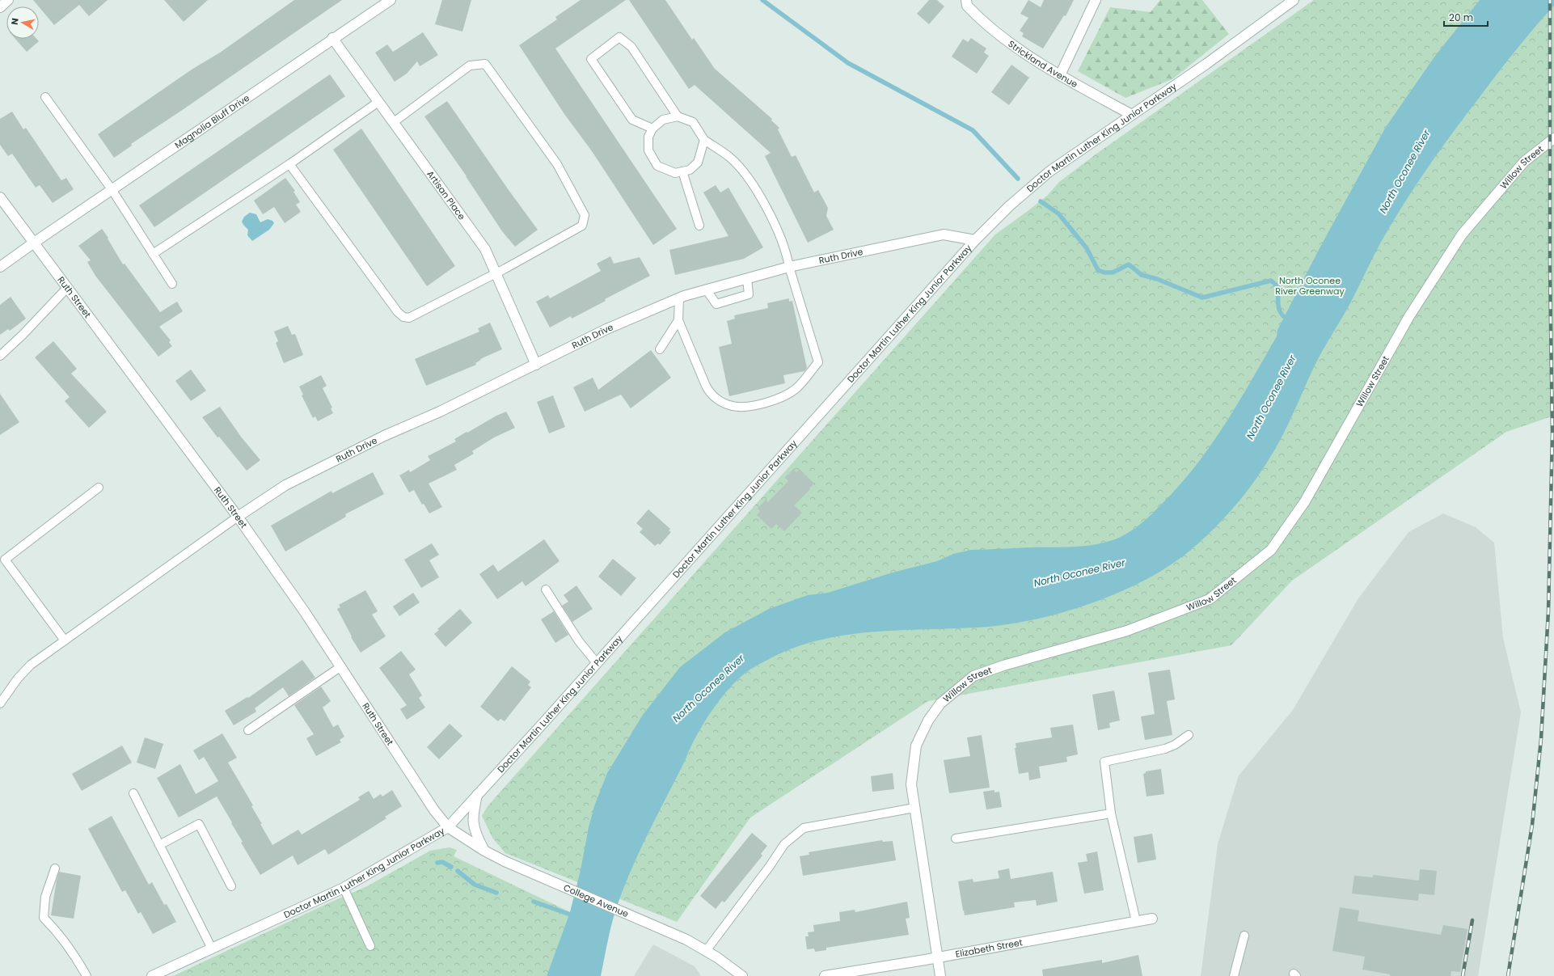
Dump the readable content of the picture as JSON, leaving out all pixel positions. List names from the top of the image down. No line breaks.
{"streets":{"street":["Strickland Avenue","Magnolia Bluff Drive","Doctor Martin Luther King Junior Parkway","Willow Street","Artisan Place","Ruth Drive","Ruth Street","College Avenue","Elizabeth Street"]},"crossings":[["Strickland Avenue","Doctor Martin Luther King Junior Parkway"],["Magnolia Bluff Drive","Artisan Place"],["Magnolia Bluff Drive","Ruth Street"],["Doctor Martin Luther King Junior Parkway","Ruth Drive"],["Doctor Martin Luther King Junior Parkway","Ruth Street"],["Doctor Martin Luther King Junior Parkway","College Avenue"],["Willow Street","Elizabeth Street"],["Artisan Place","Ruth Drive"],["Ruth Drive","Ruth Street"],["Ruth Street","College Avenue"]],"water":["North Oconee River"],"parks":["North Oconee River Greenway"],"scale_bar":"20 m","north":"left"}
